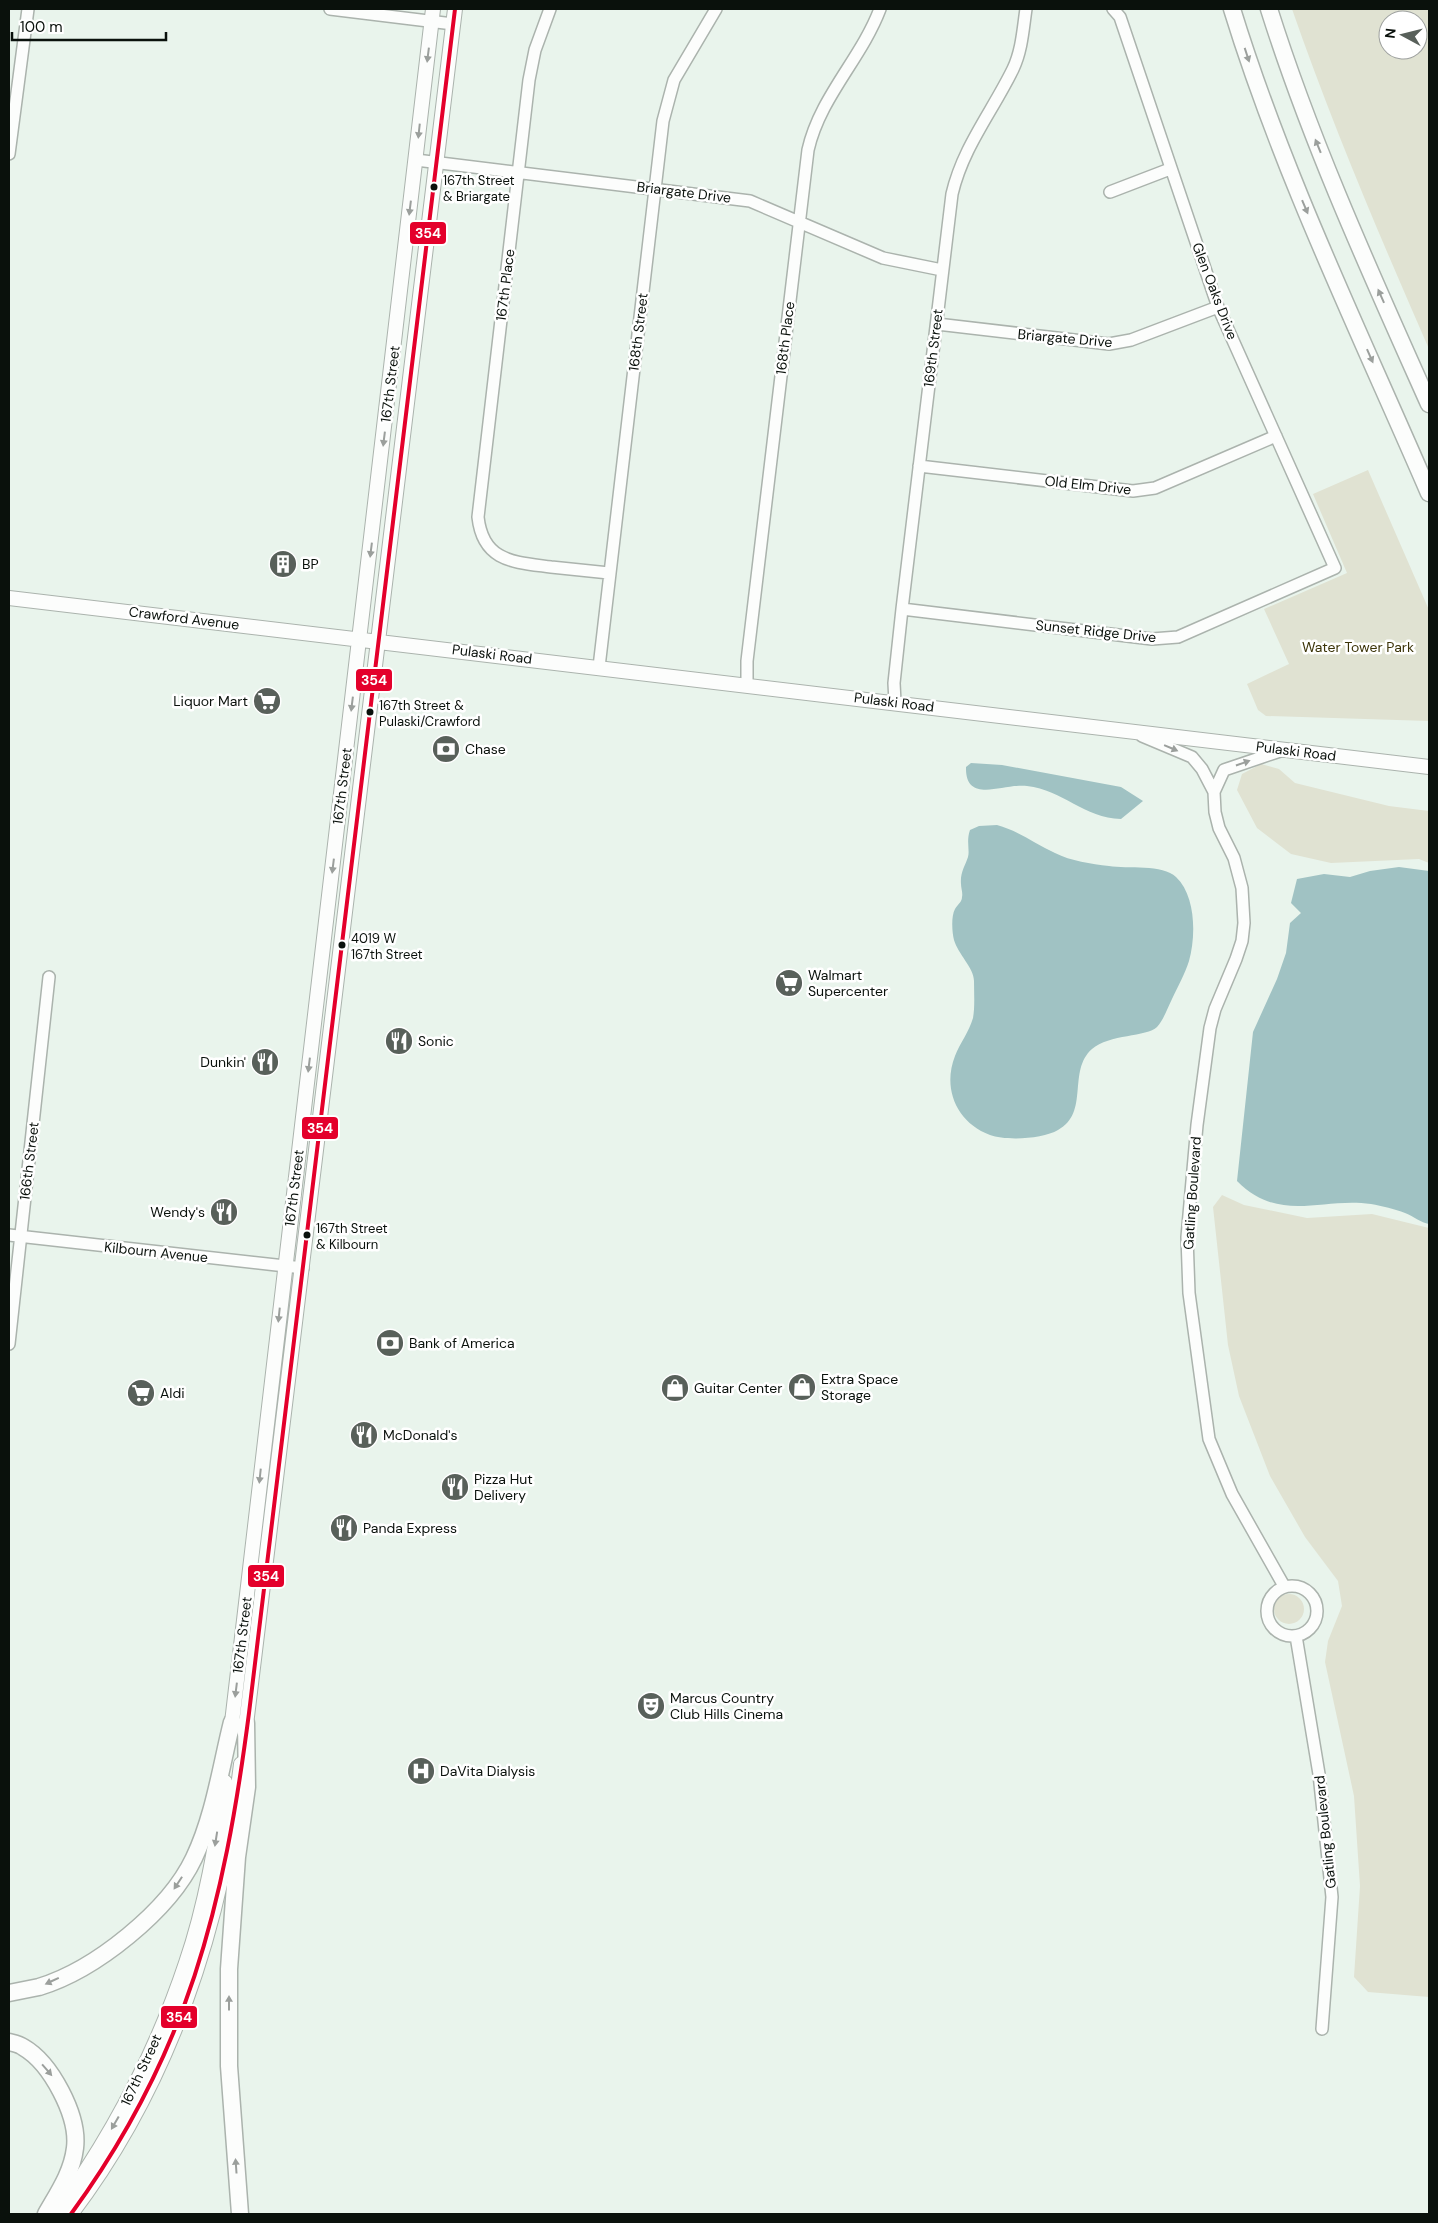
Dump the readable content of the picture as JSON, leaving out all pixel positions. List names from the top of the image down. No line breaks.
{"streets":{"main road":["167th Street","Crawford Avenue","Pulaski Road"],"street":["Briargate Drive","167th Place","Glen Oaks Drive","168th Street","168th Place","169th Street","Old Elm Drive","Sunset Ridge Drive","166th Street","Gatling Boulevard","Kilbourn Avenue"]},"crossings":[["Briargate Drive","167th Place"],["Briargate Drive","Glen Oaks Drive"],["Briargate Drive","168th Street"],["Briargate Drive","168th Place"],["Briargate Drive","169th Street"],["Briargate Drive","167th Street"],["167th Place","168th Street"],["Glen Oaks Drive","Old Elm Drive"],["Glen Oaks Drive","Sunset Ridge Drive"],["168th Street","Pulaski Road"],["168th Place","Pulaski Road"],["169th Street","Old Elm Drive"],["169th Street","Sunset Ridge Drive"],["169th Street","Pulaski Road"],["167th Street","Crawford Avenue"],["167th Street","Pulaski Road"],["167th Street","Kilbourn Avenue"],["Crawford Avenue","Pulaski Road"],["Pulaski Road","Gatling Boulevard"],["166th Street","Kilbourn Avenue"]],"parks":["Water Tower Park"],"places":{"other":["167th Street & Briargate","167th Street & Pulaski/Crawford","4019 W 167th Street","167th Street & Kilbourn"],"building":["BP"],"supermarket":["Liquor Mart","Walmart Supercenter","Aldi"],"bank":["Chase","Bank of America"],"restaurant":["Sonic","Dunkin'","Wendy's","McDonald's","Pizza Hut Delivery","Panda Express"],"shop":["Extra Space Storage","Guitar Center"],"theatre":["Marcus Country Club Hills Cinema"],"hospital":["DaVita Dialysis"]},"lines":["transit line 354"],"scale_bar":"100 m","north":"left"}
